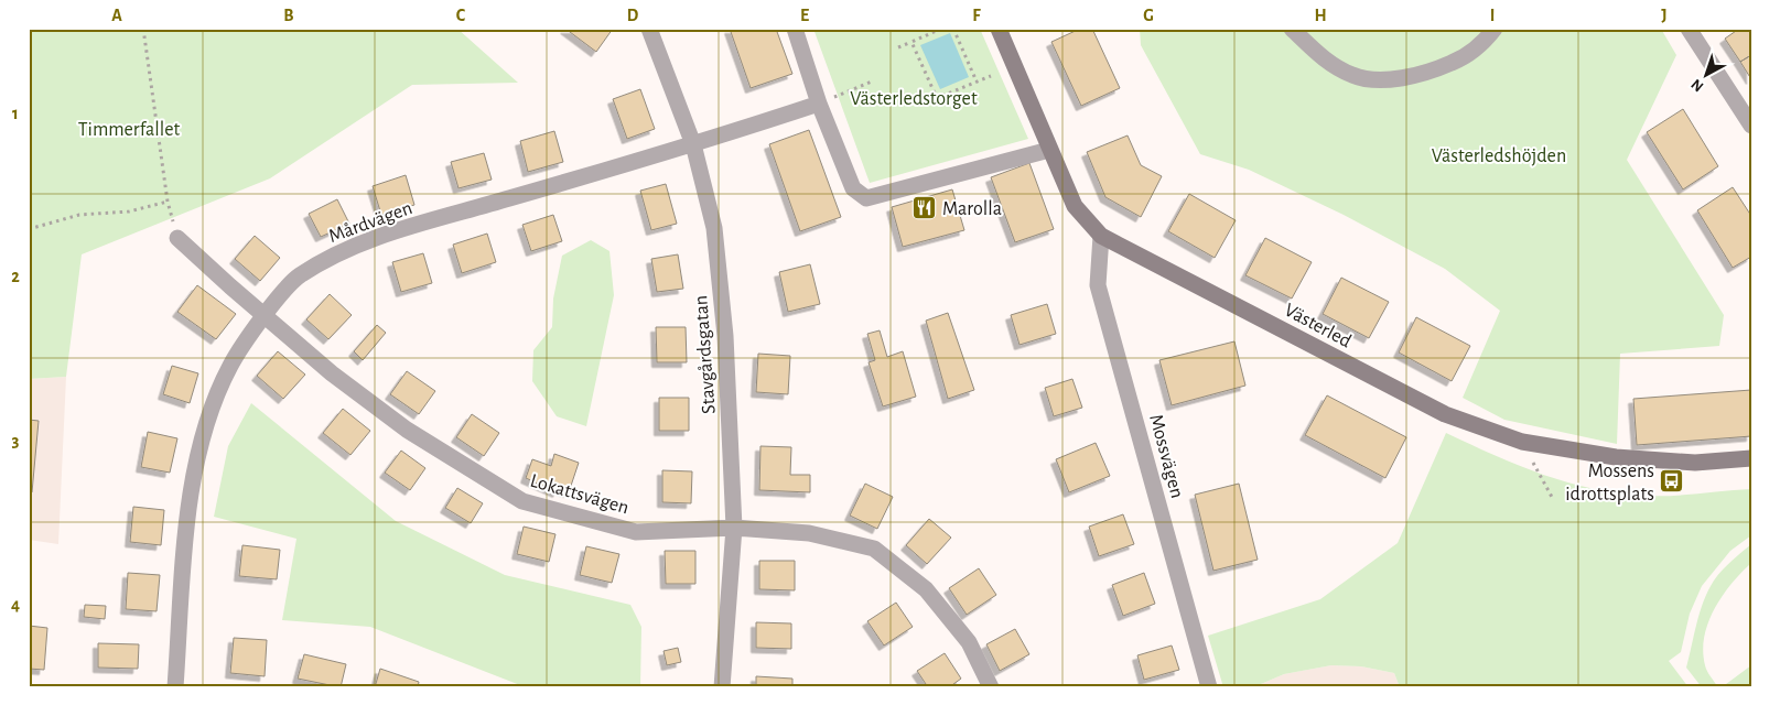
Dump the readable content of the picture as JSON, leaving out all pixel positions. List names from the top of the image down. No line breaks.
{"streets":{"street":["Mårdvägen","Västerled","Stavgårdsgatan","Mossvägen","Lokattsvägen"]},"crossings":[["Mårdvägen","Stavgårdsgatan"],["Mårdvägen","Lokattsvägen"],["Västerled","Mossvägen"],["Stavgårdsgatan","Lokattsvägen"]],"parks":["Västerledstorget","Timmerfallet","Västerledshöjden"],"places":{"restaurant":["Marolla"],"bus stop":["Mossens idrottsplats"]},"north":"bottom left","grid":{"columns":["A","B","C","D","E","F","G","H","I","J"],"rows":["1","2","3","4"]}}
